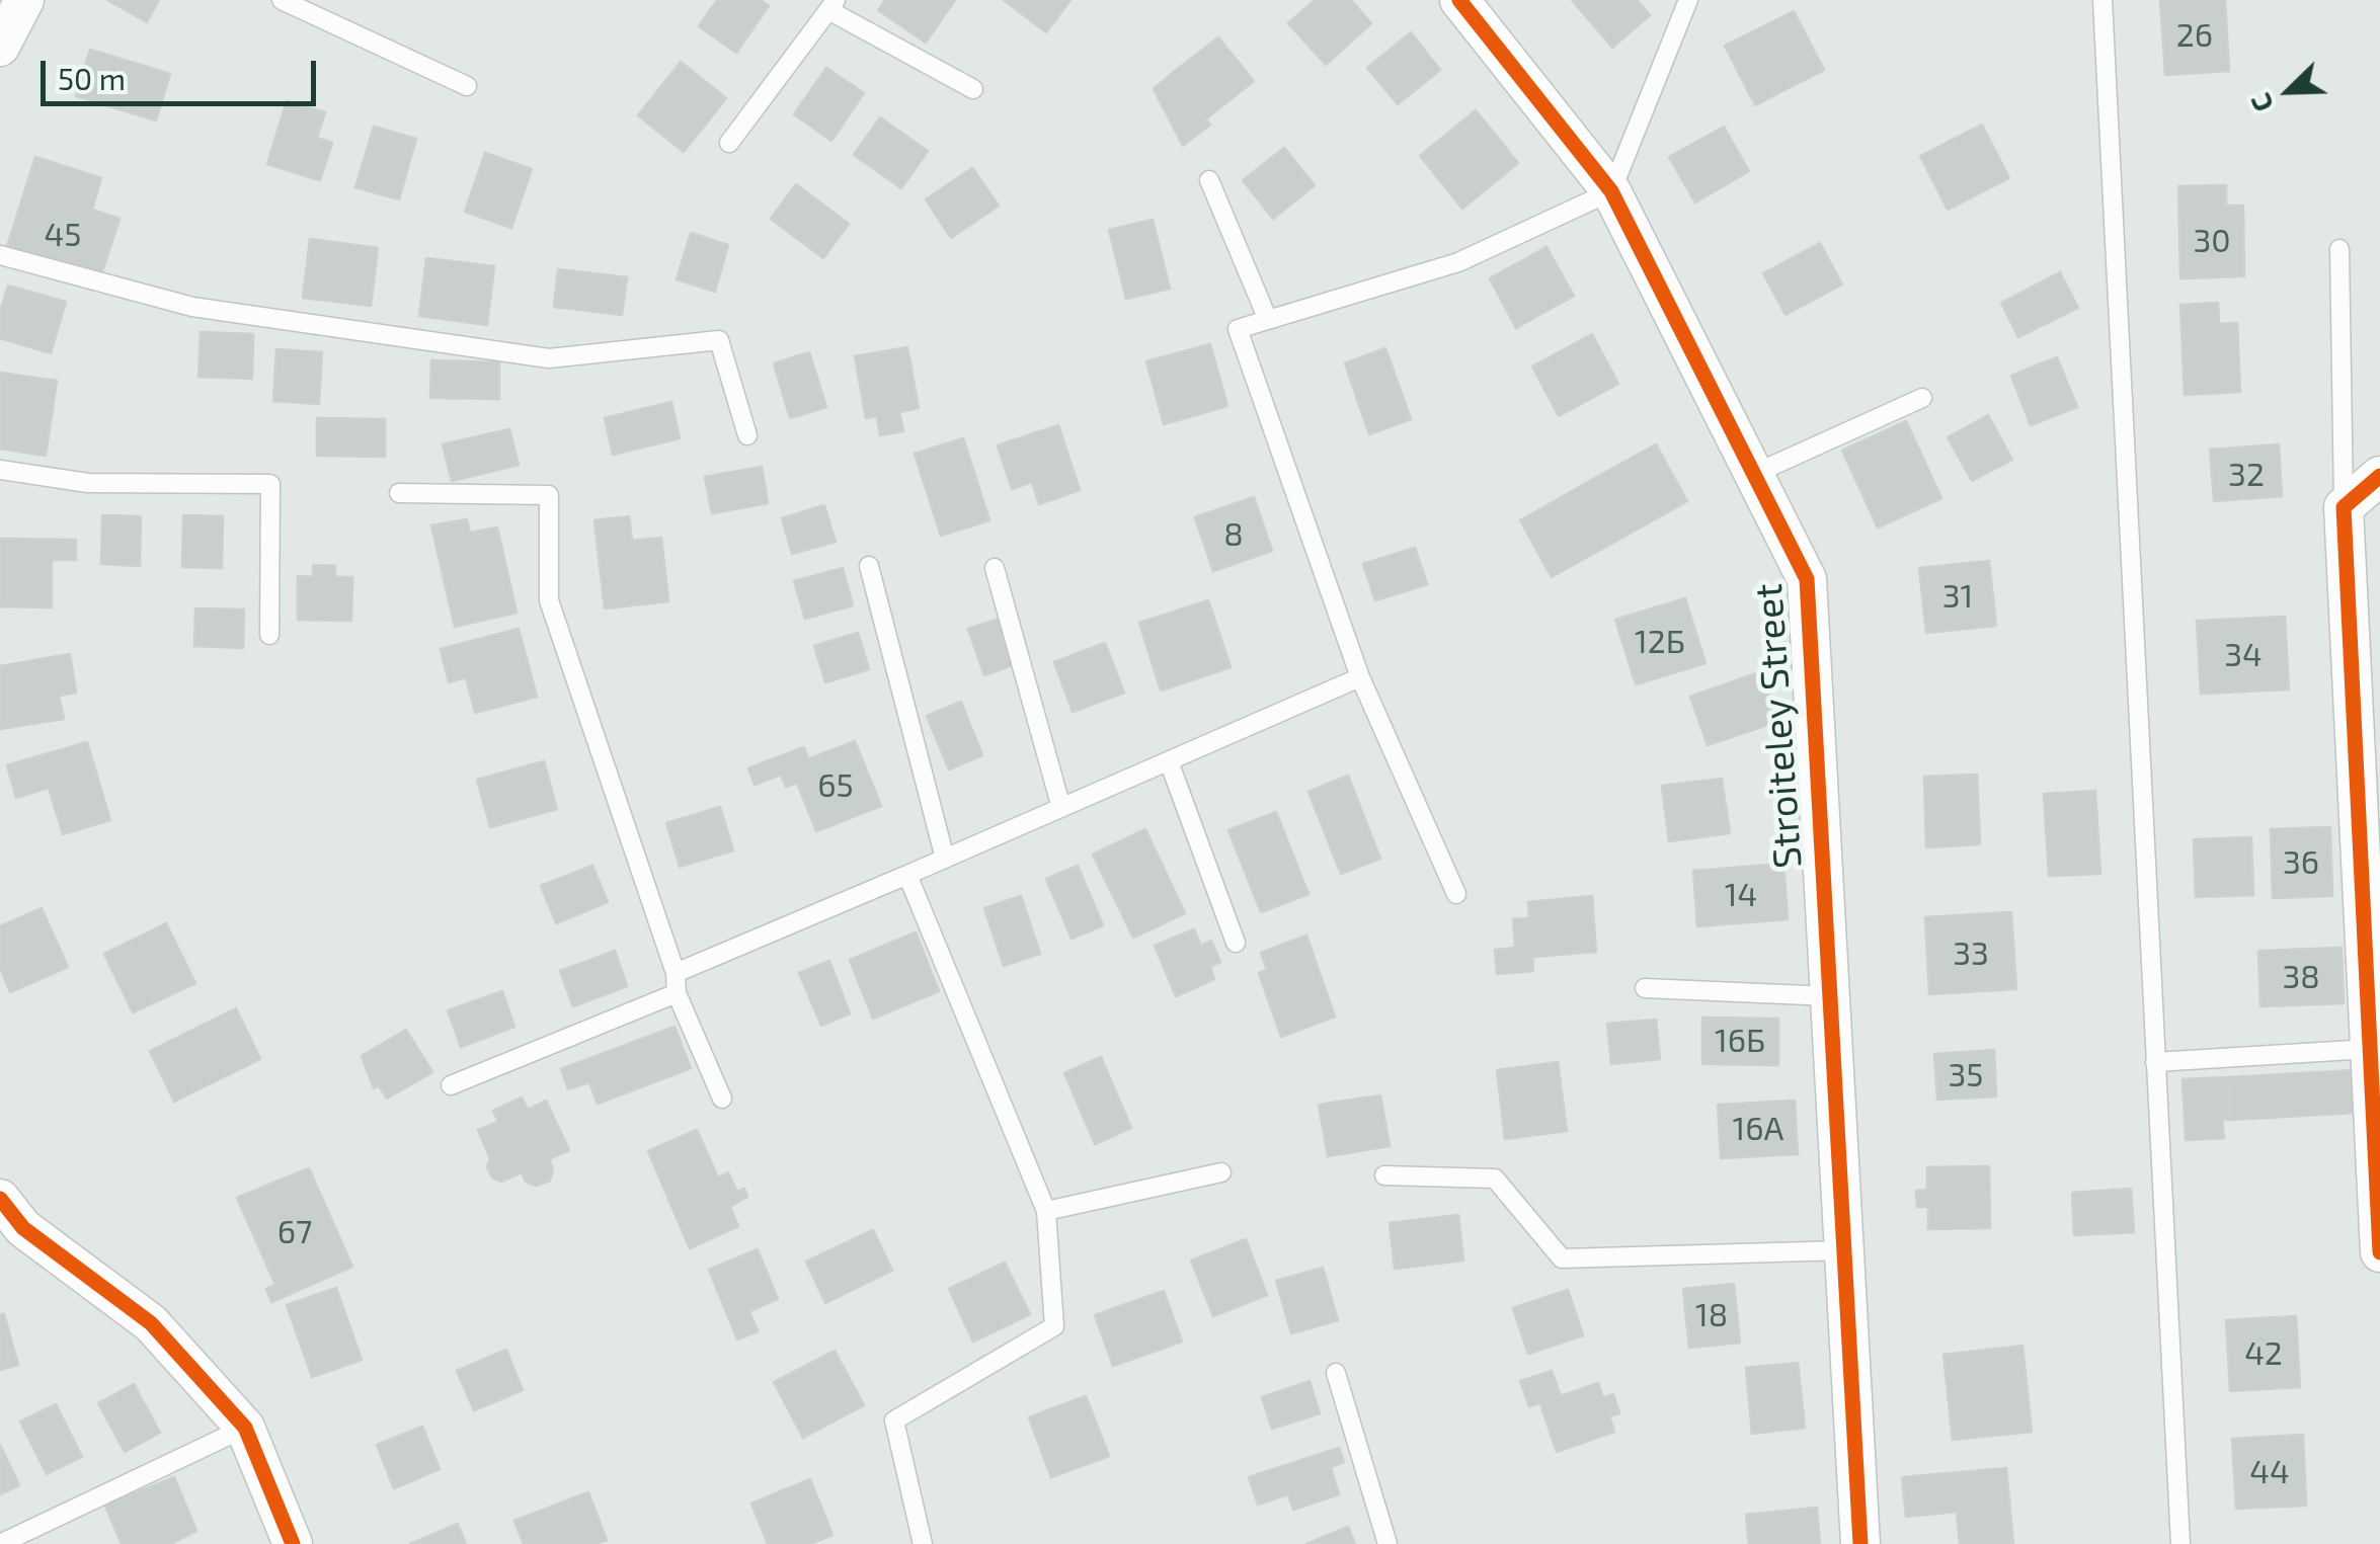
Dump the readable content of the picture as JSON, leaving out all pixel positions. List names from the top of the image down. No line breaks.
{"streets":{"street":["Stroiteley Street"]},"house_numbers":["26","45","30","32","8","31","12Б","34","65","36","14","33","38","16Б","35","16А","67","18","42","44"],"scale_bar":"50 m","north":"bottom left"}
